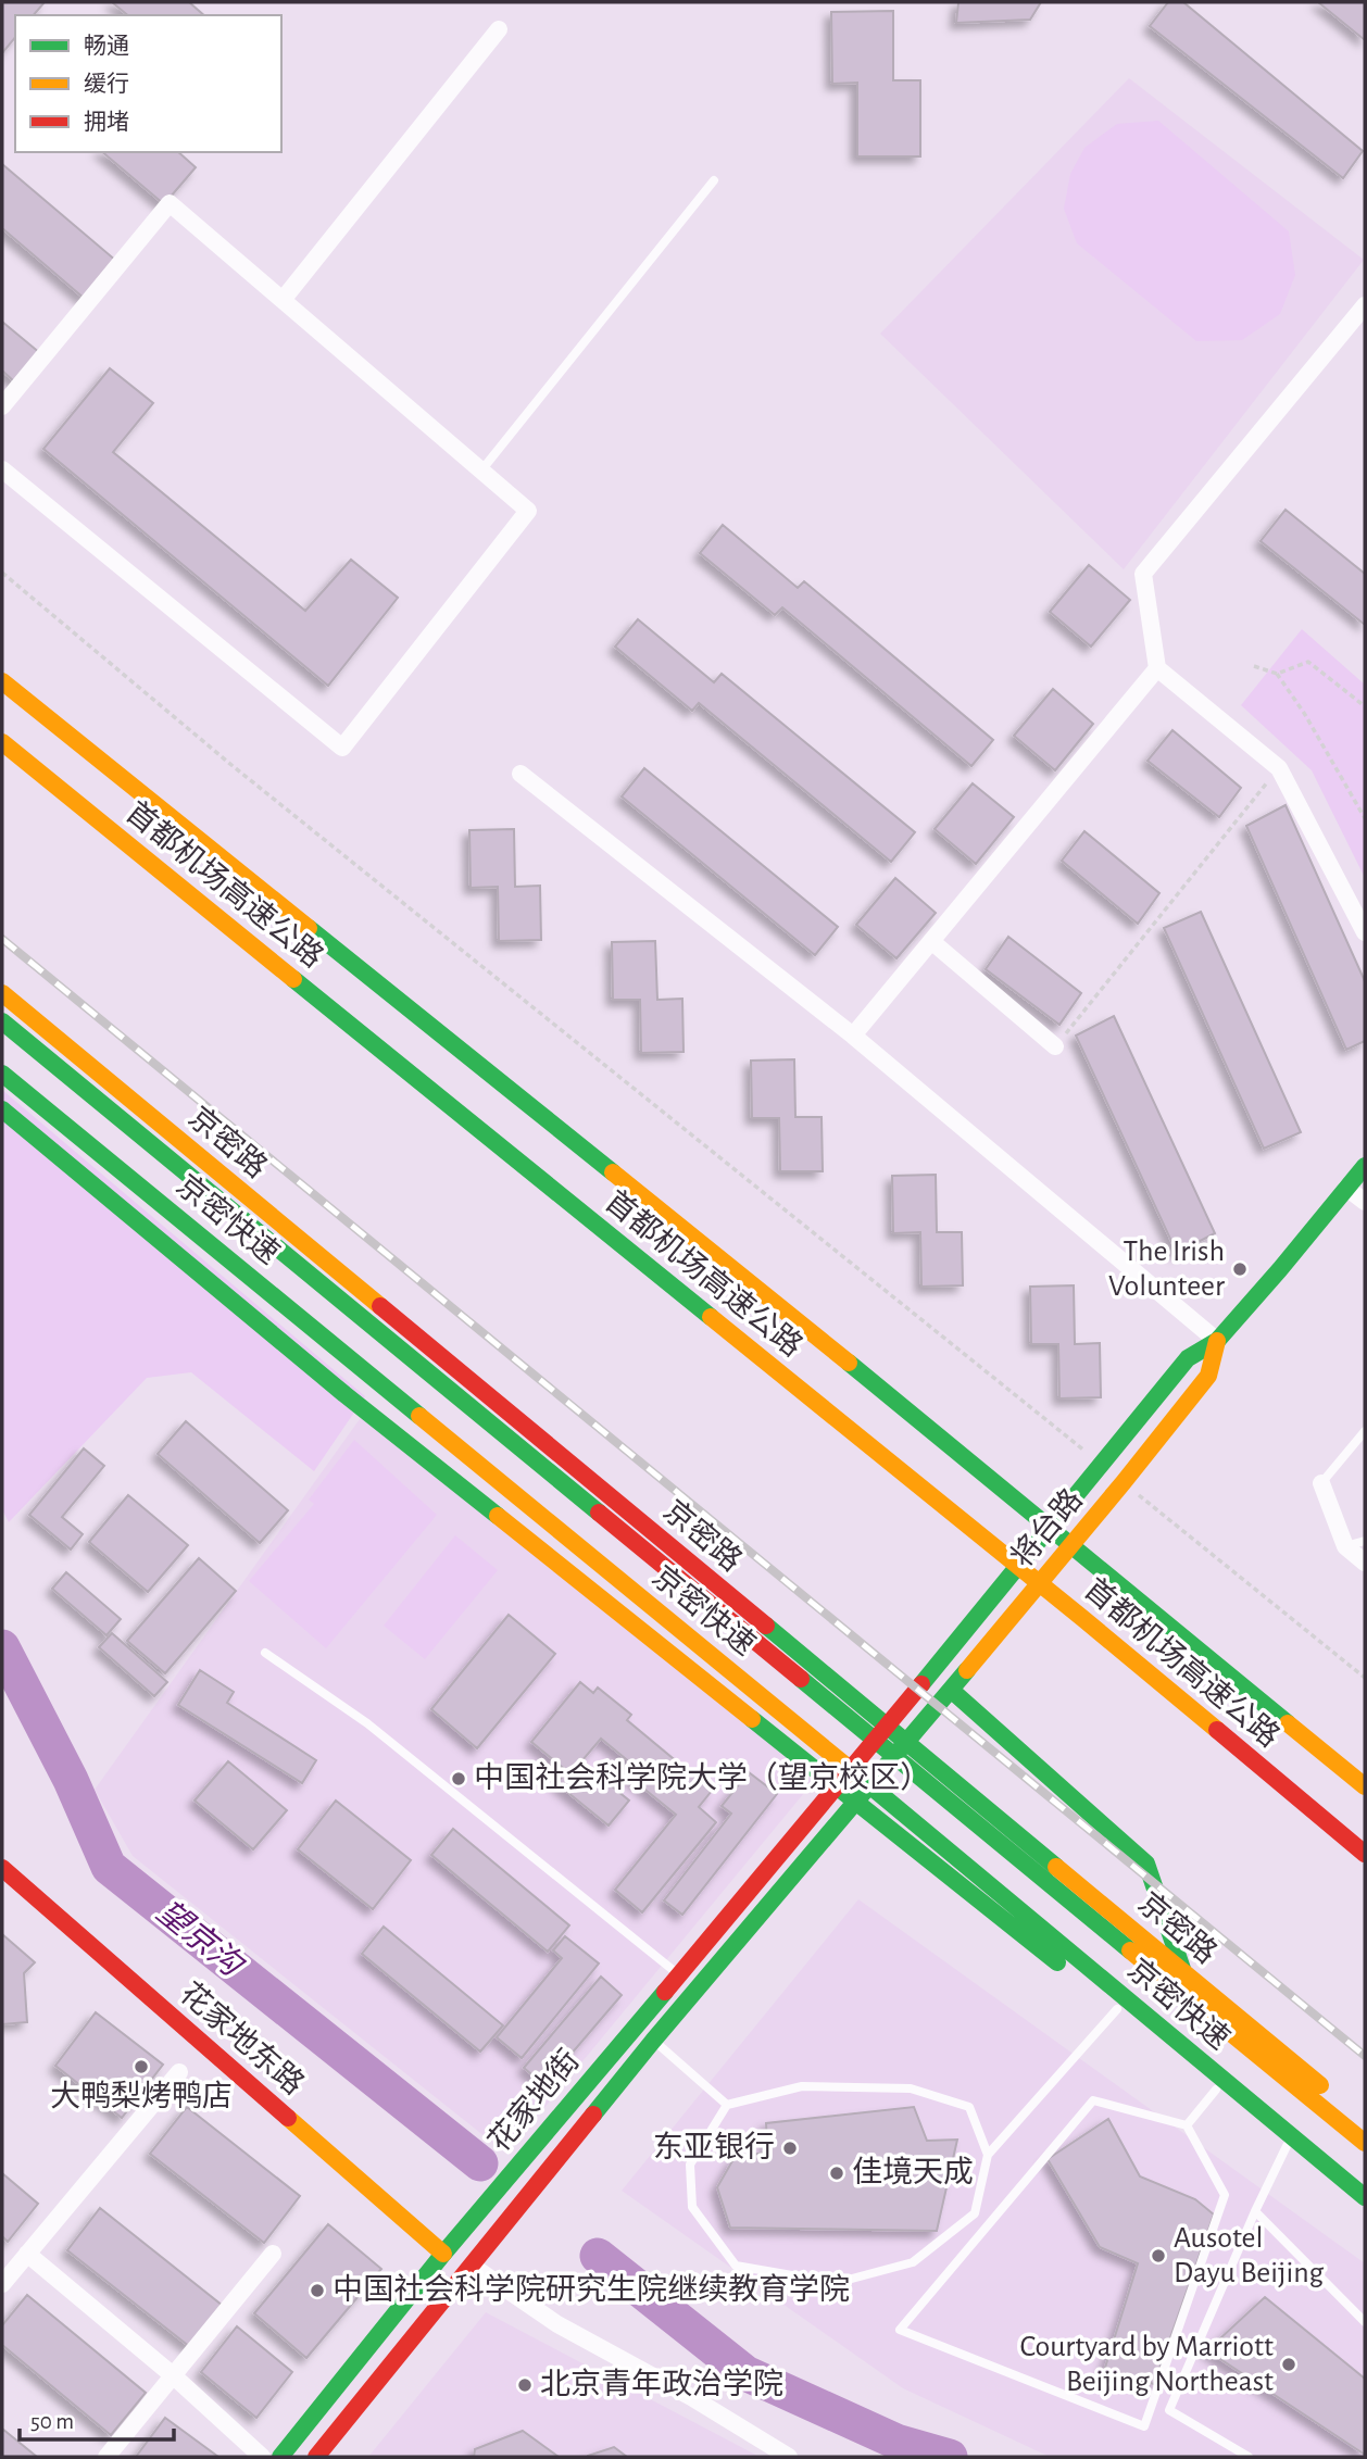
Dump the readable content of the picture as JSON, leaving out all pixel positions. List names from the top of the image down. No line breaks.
{"streets":{"main road":["首都机场高速公路","京密路","京密快速","将台路","花家地东路","花家地街"]},"crossings":[["京密路","将台路"],["将台路","花家地街"],["花家地东路","花家地街"]],"water":["望京沟"],"places":["The Irish Volunteer","中国社会科学院大学（望京校区）","大鸭梨烤鸭店","东亚银行","佳境天成","Ausotel Dayu Beijing","中国社会科学院研究生院继续教育学院","Courtyard by Marriott Beijing Northeast","北京青年政治学院"],"legend":["畅通","缓行","拥堵"],"scale_bar":"50 m"}
